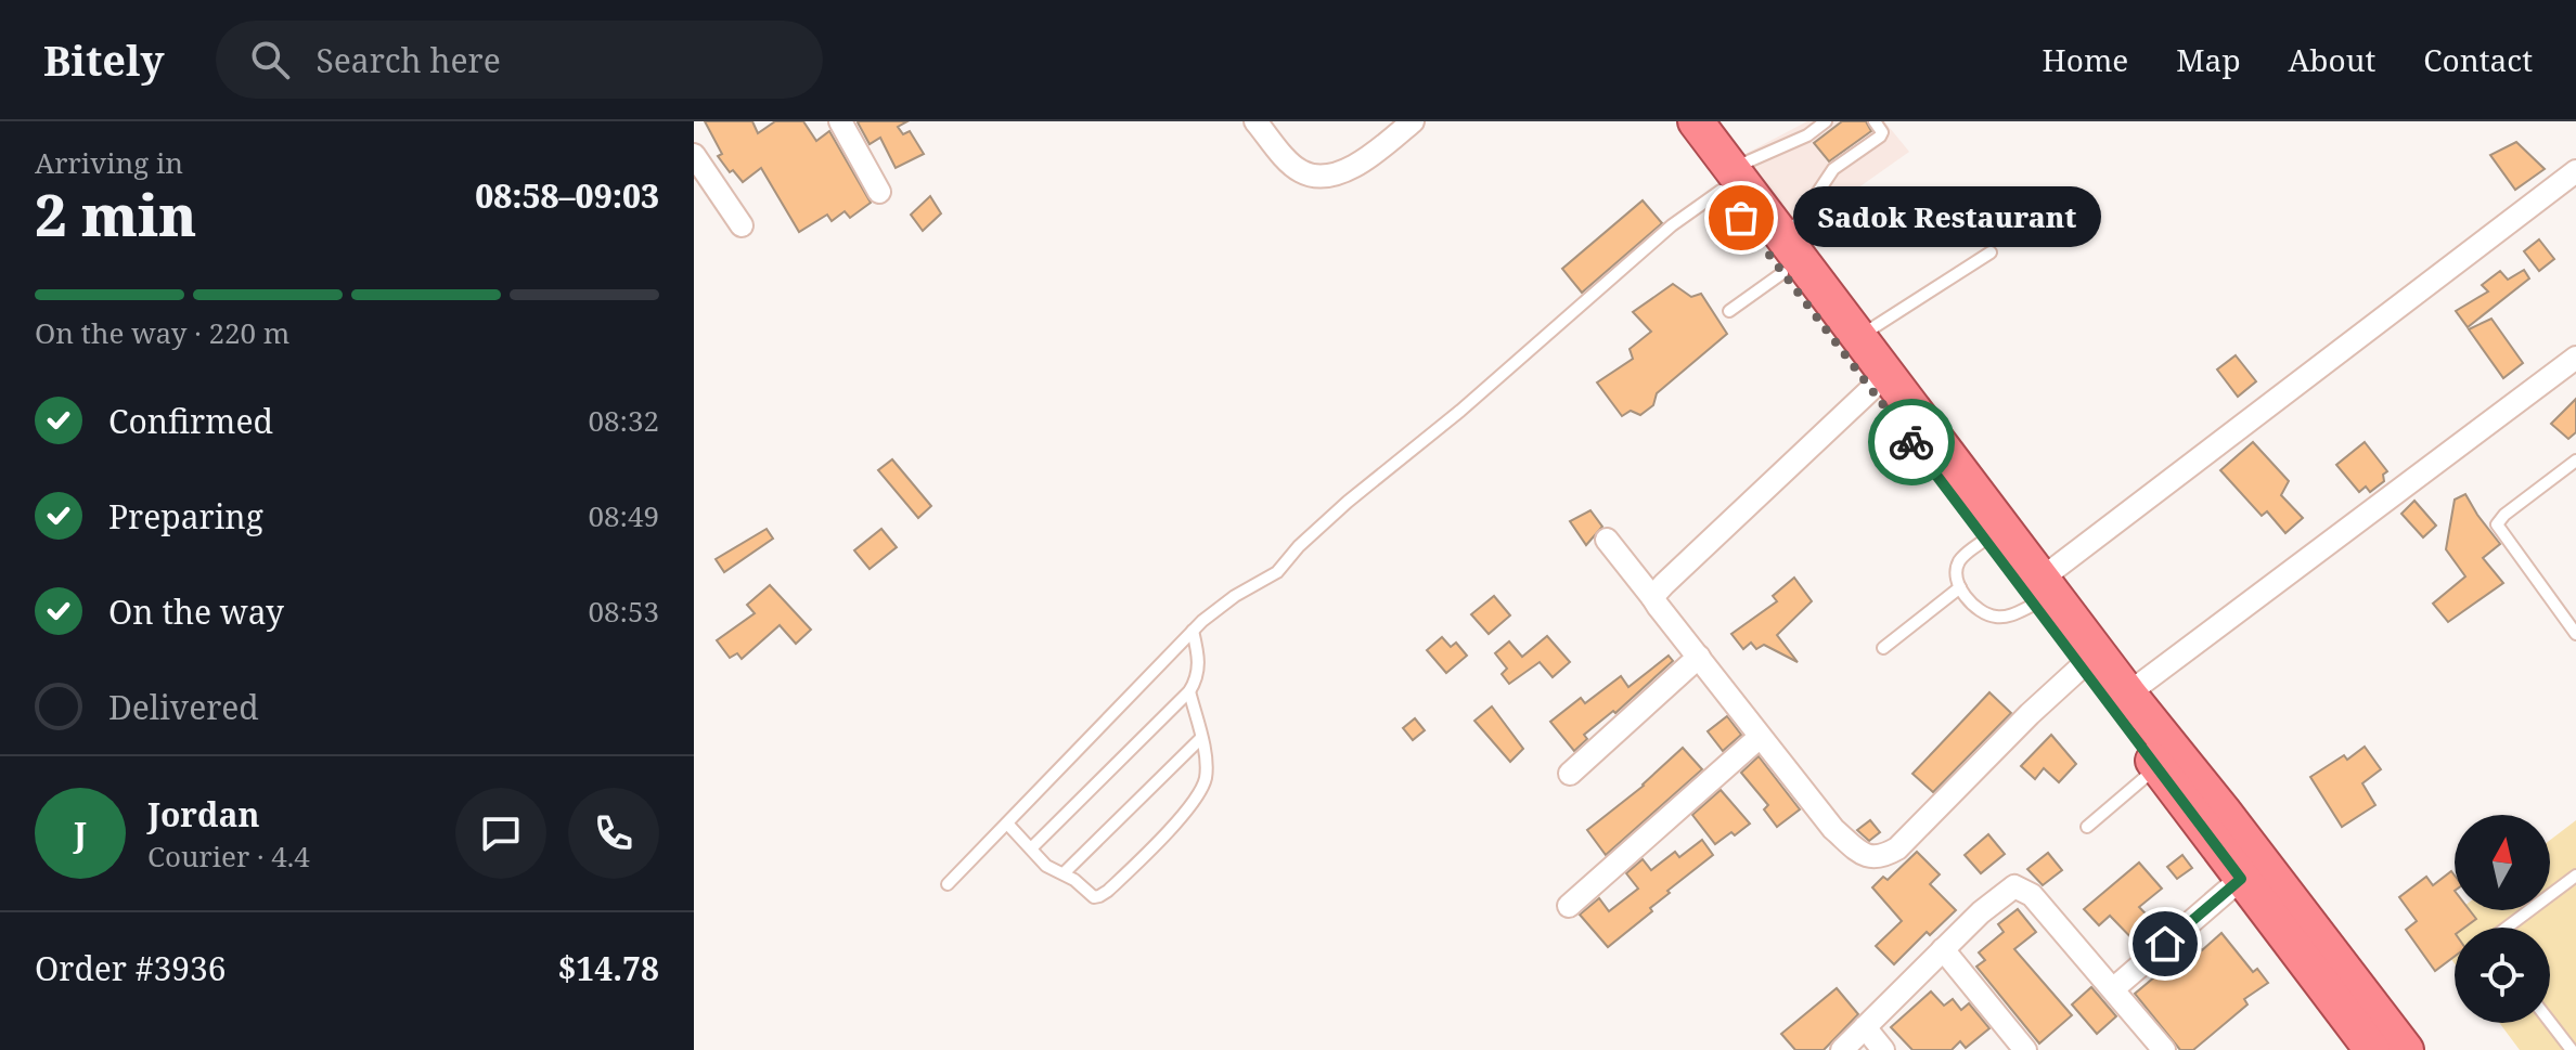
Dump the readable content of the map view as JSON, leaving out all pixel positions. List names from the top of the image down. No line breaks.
{"places":["Sadok Restaurant"],"north":"top","page":{"header":"Bitely","search":"Search here","nav":["Home","Map","About","Contact"],"heading":["2 min","Arriving in","08:58–09:03"],"panel":["Jordan","Courier · 4.4","Order #3936","$14.78"],"bubble":"Sadok Restaurant","bar":"On the way · 220 m","list":[["Confirmed","08:32"],["Preparing","08:49"],["On the way","08:53"],"Delivered"],"round":"J"}}
